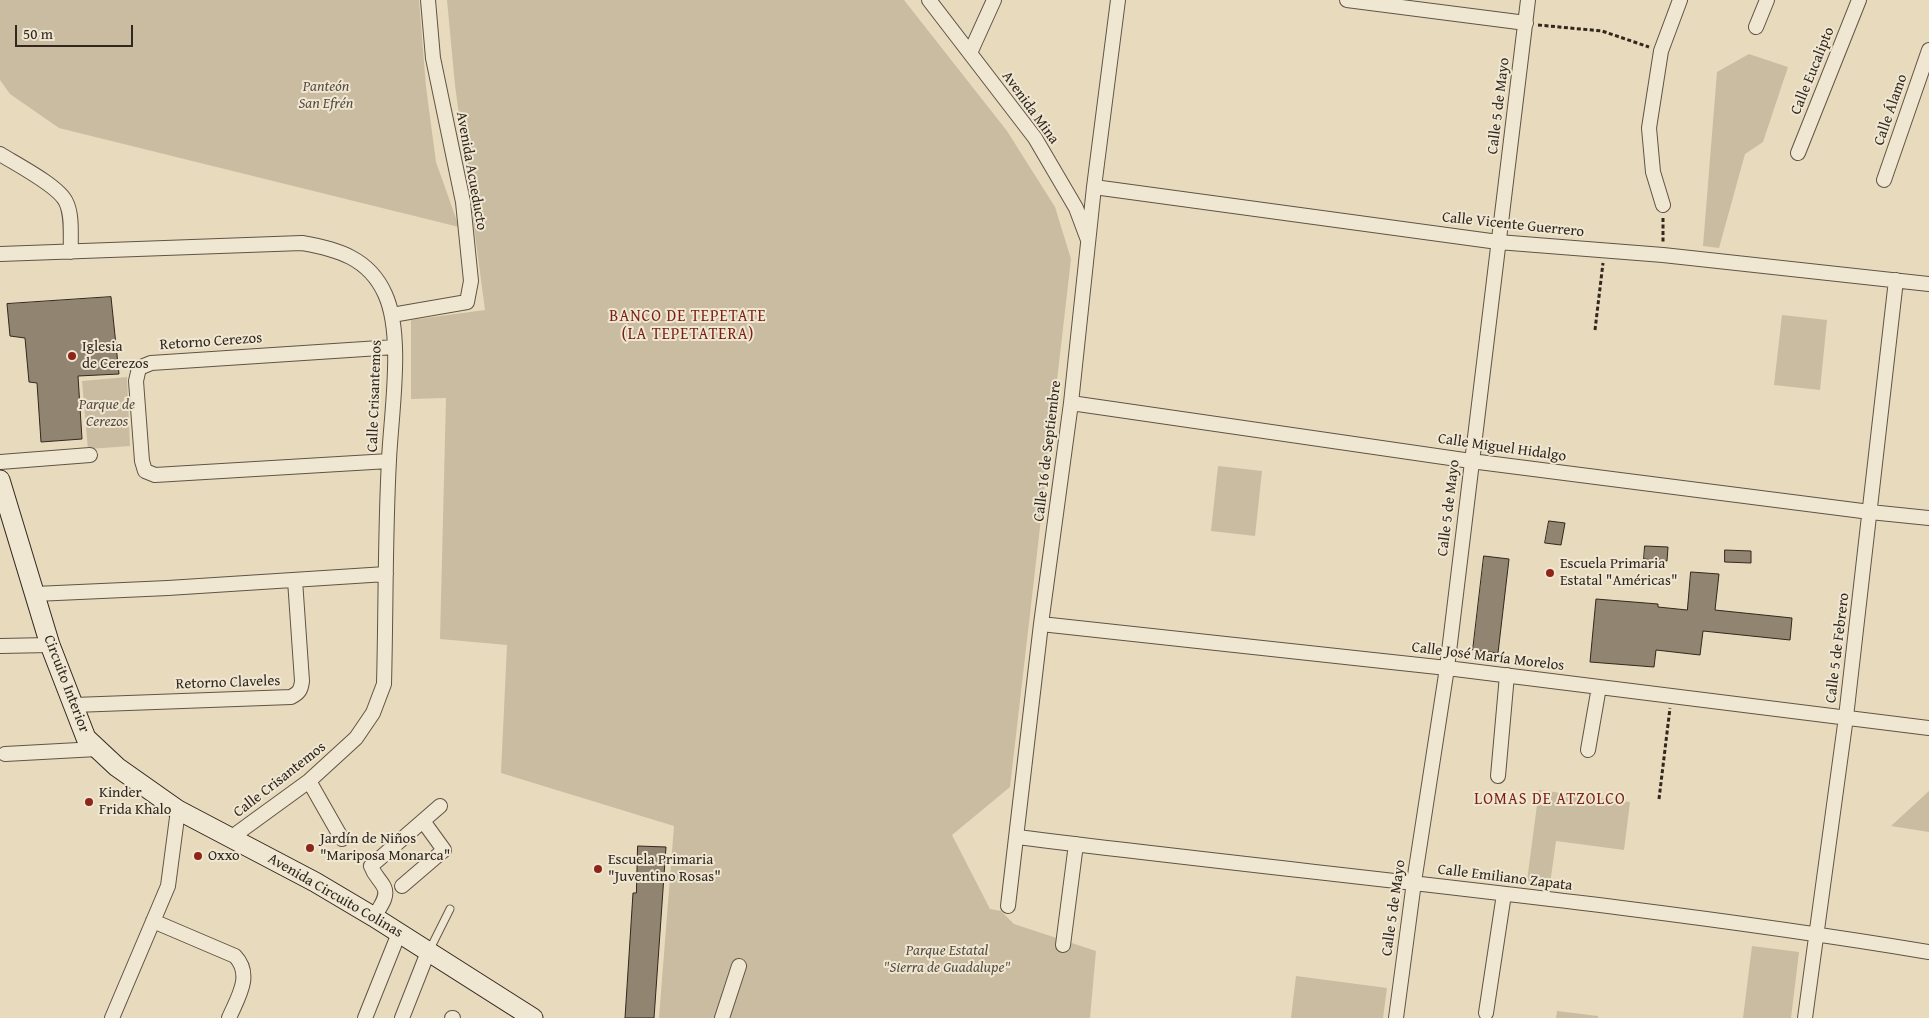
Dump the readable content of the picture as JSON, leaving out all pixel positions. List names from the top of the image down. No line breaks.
{"streets":{"main road":["Circuito Interior","Avenida Circuito Colinas"],"street":["Calle Eucalipto","Calle 5 de Mayo","Avenida Mina","Calle Álamo","Avenida Acueducto","Calle Vicente Guerrero","Retorno Cerezos","Calle Crisantemos","Calle Miguel Hidalgo","Calle 16 de Septiembre","Calle 5 de Febrero","Calle José María Morelos","Retorno Claveles","Calle Emiliano Zapata"]},"crossings":[["Calle 5 de Mayo","Calle Vicente Guerrero"],["Calle 5 de Mayo","Calle Miguel Hidalgo"],["Calle 5 de Mayo","Calle José María Morelos"],["Calle 5 de Mayo","Calle Emiliano Zapata"],["Avenida Mina","Calle 16 de Septiembre"],["Avenida Acueducto","Calle Crisantemos"],["Calle Vicente Guerrero","Calle 16 de Septiembre"],["Calle Vicente Guerrero","Calle 5 de Febrero"],["Retorno Cerezos","Calle Crisantemos"],["Calle Crisantemos","Avenida Circuito Colinas"],["Calle Miguel Hidalgo","Calle 16 de Septiembre"],["Calle Miguel Hidalgo","Calle 5 de Febrero"],["Calle 16 de Septiembre","Calle José María Morelos"],["Calle 16 de Septiembre","Calle Emiliano Zapata"],["Calle 5 de Febrero","Calle José María Morelos"],["Calle 5 de Febrero","Calle Emiliano Zapata"],["Retorno Claveles","Circuito Interior"],["Circuito Interior","Avenida Circuito Colinas"]],"districts":["BANCO DE TEPETATE (LA TEPETATERA)","LOMAS DE ATZOLCO"],"parks":["Panteón San Efrén","Parque de Cerezos","Parque Estatal \"Sierra de Guadalupe\""],"places":["Iglesia de Cerezos","Escuela Primaria Estatal \"Américas\"","Kinder Frida Khalo","Jardín de Niños \"Mariposa Monarca\"","Oxxo","Escuela Primaria \"Juventino Rosas\""],"scale_bar":"50 m"}
